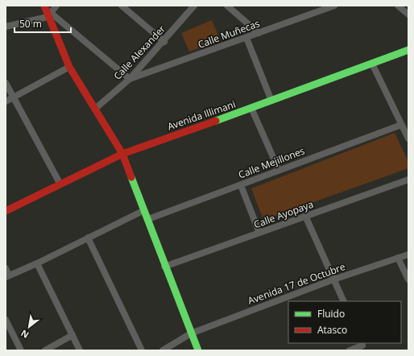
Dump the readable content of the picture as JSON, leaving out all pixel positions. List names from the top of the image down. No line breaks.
{"streets":{"street":["Calle Muñecas","Calle Alexander","Avenida Illimani","Calle Mejillones","Calle Ayopaya","Avenida 17 de Octubre"]},"crossings":[["Calle Muñecas","Calle Alexander"]],"legend":["Fluido","Atasco"],"scale_bar":"50 m","north":"bottom left"}
